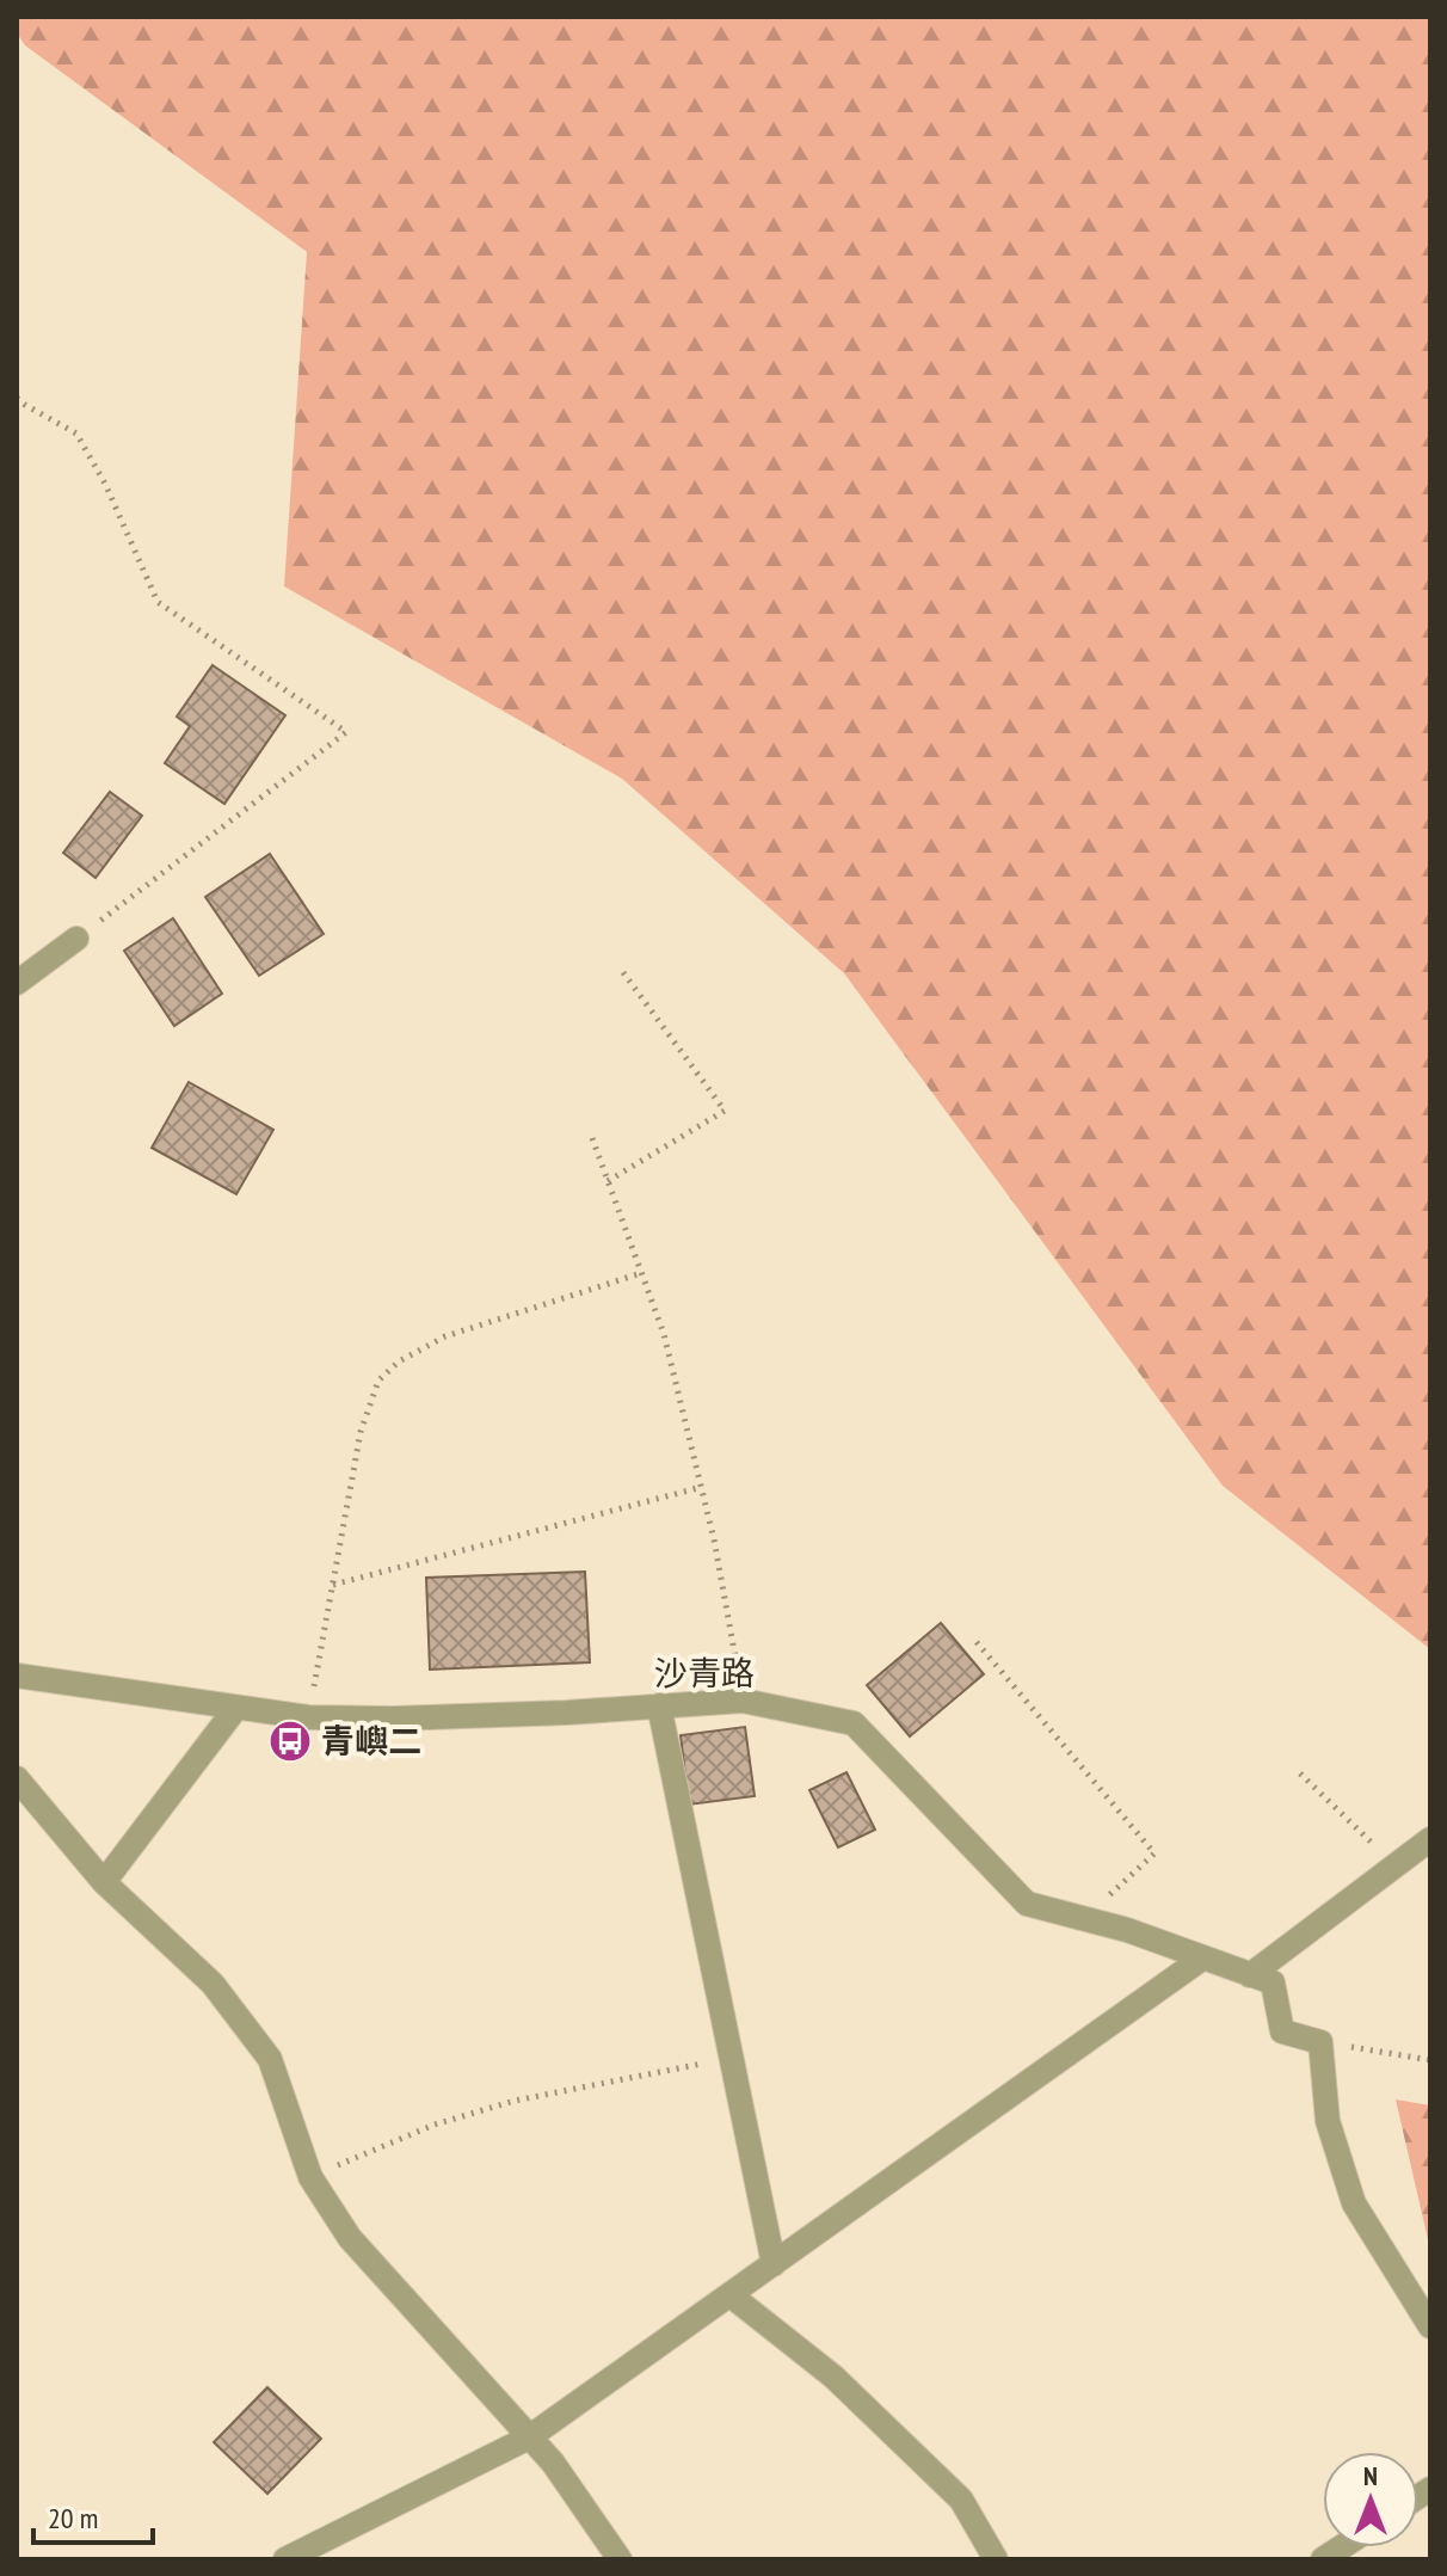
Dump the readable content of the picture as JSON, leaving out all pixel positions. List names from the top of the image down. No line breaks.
{"streets":{"street":["沙青路"]},"places":{"bus stop":["青嶼二"]},"scale_bar":"20 m","north":"top"}
